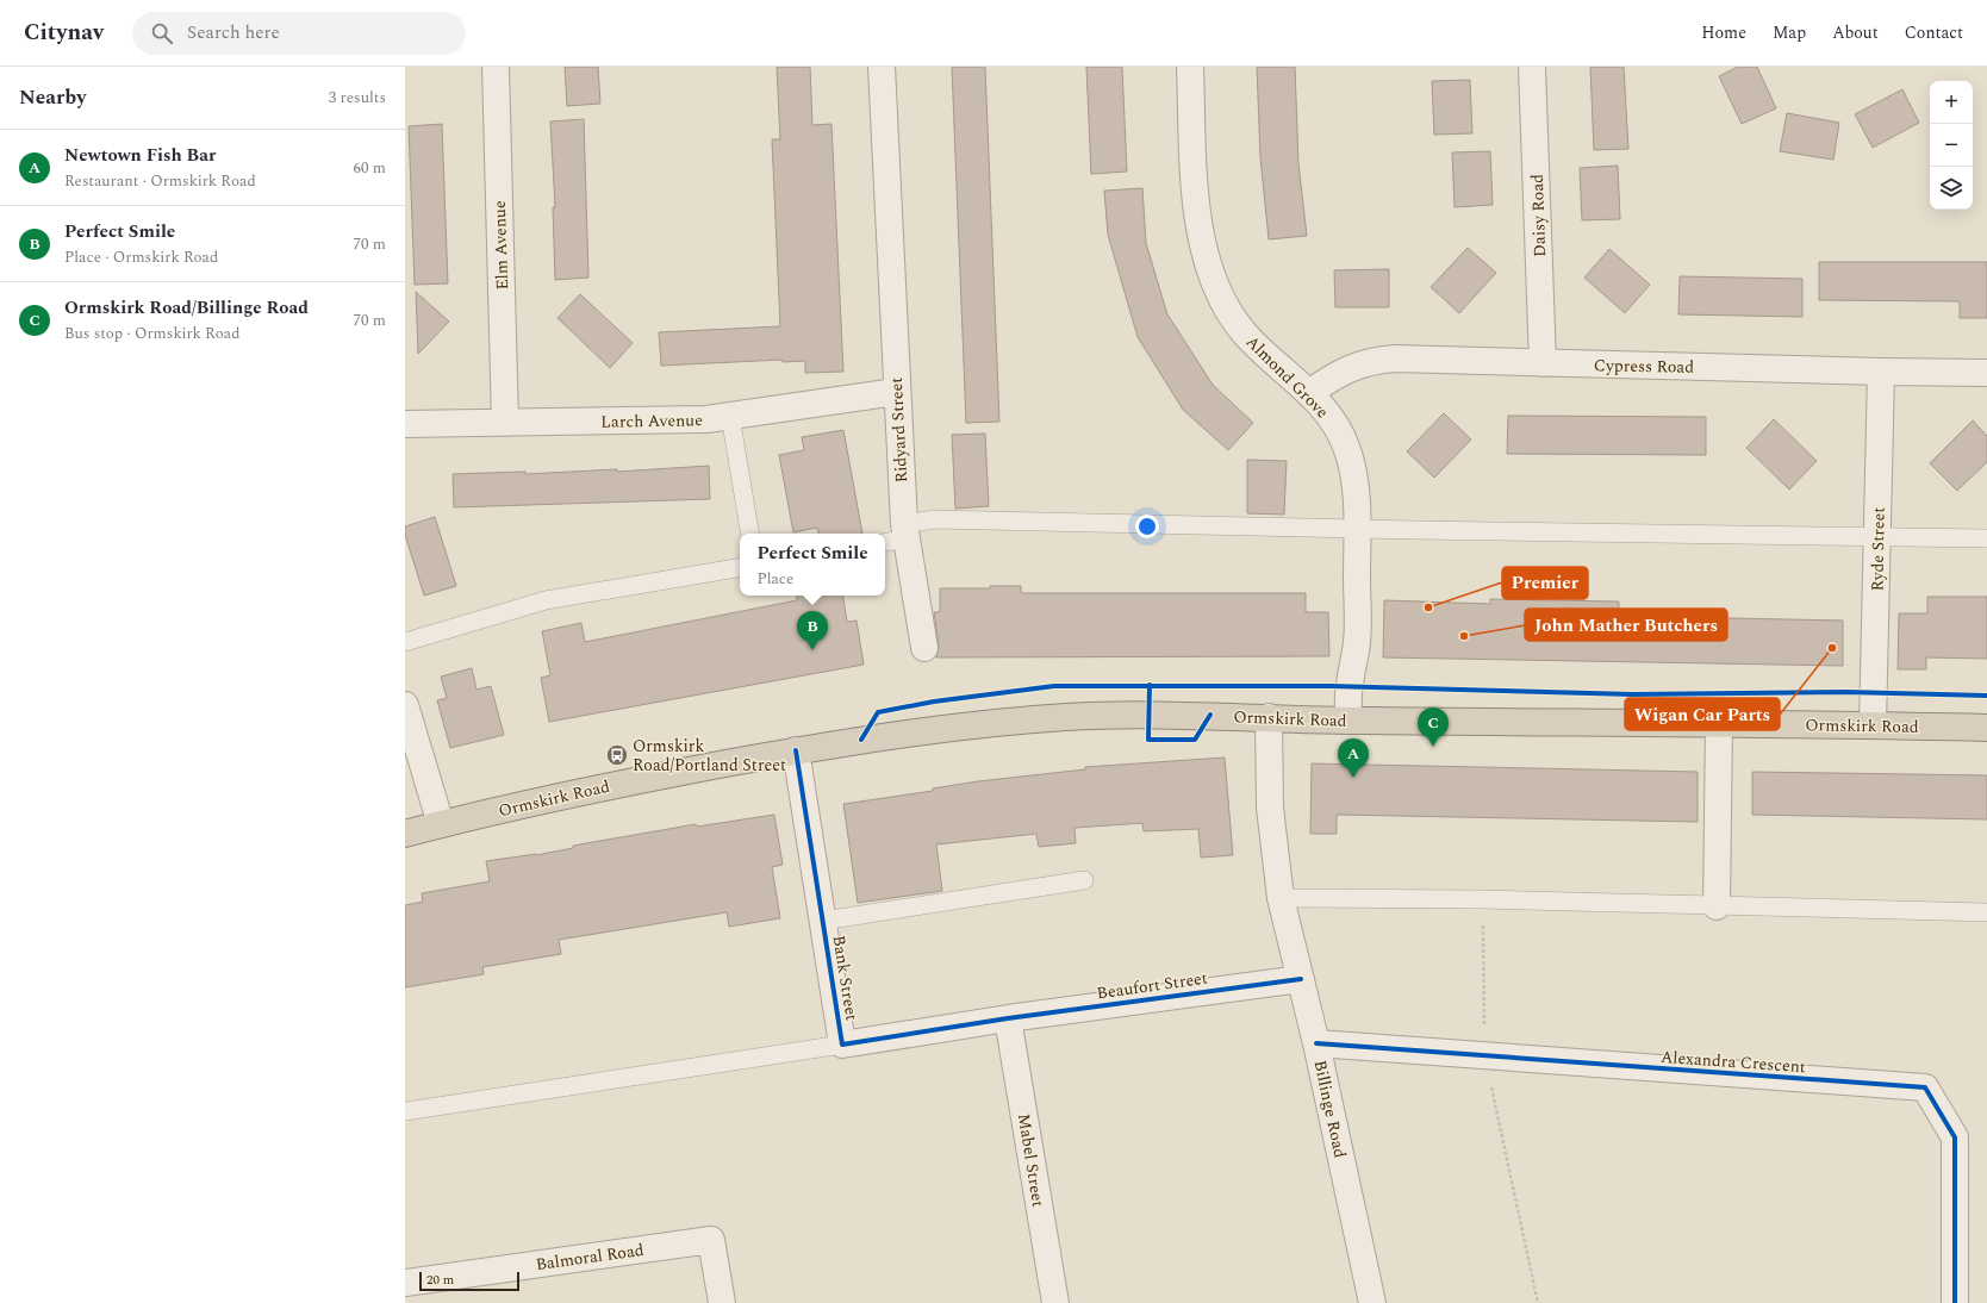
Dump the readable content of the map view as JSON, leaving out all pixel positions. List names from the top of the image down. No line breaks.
{"streets":{"highway":["Ormskirk Road"],"street":["Daisy Road","Elm Avenue","Cypress Road","Almond Grove","Larch Avenue","Ridyard Street","Ryde Street","Bank Street","Beaufort Street","Alexandra Crescent","Billinge Road","Mabel Street","Balmoral Road"]},"crossings":[["Daisy Road","Cypress Road"],["Elm Avenue","Larch Avenue"],["Cypress Road","Almond Grove"],["Cypress Road","Ryde Street"],["Almond Grove","Ormskirk Road"],["Larch Avenue","Ridyard Street"],["Ryde Street","Ormskirk Road"],["Ormskirk Road","Bank Street"],["Ormskirk Road","Billinge Road"],["Bank Street","Beaufort Street"],["Bank Street","Mabel Street"],["Beaufort Street","Billinge Road"],["Beaufort Street","Mabel Street"],["Alexandra Crescent","Billinge Road"]],"places":{"other":["Premier","John Mather Butchers","Wigan Car Parts"],"bus stop":["Ormskirk Road/Portland Street"]},"scale_bar":"20 m","page":{"header":"Citynav","search":"Search here","nav":["Home","Map","About","Contact"],"heading":["Nearby","3 results"],"map_buttons":["+","−"],"list":[{"mark":"A","name":"Newtown Fish Bar","note":"Restaurant · Ormskirk Road","value":"60 m"},{"mark":"B","name":"Perfect Smile","note":"Place · Ormskirk Road","value":"70 m"},{"mark":"C","name":"Ormskirk Road/Billinge Road","note":"Bus stop · Ormskirk Road","value":"70 m"}],"popup":["Perfect Smile","Place"],"pins":["B","C","A"],"scale":"20 m"}}
